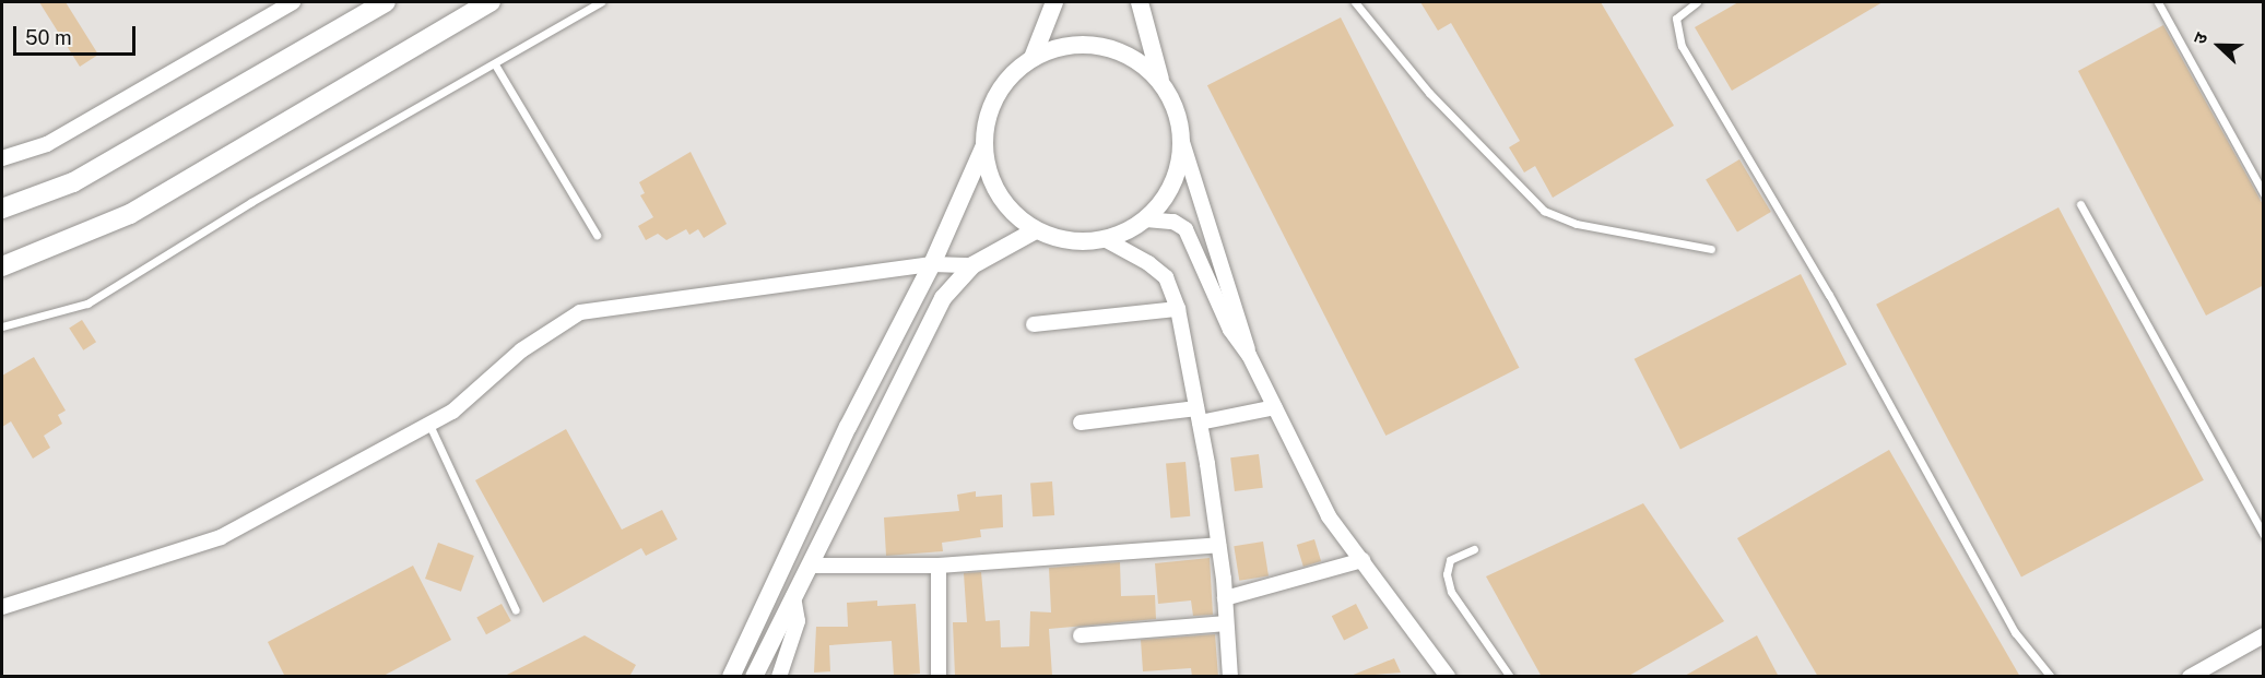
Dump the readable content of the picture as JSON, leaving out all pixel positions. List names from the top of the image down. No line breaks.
{"scale_bar":"50 m","north":"left"}
